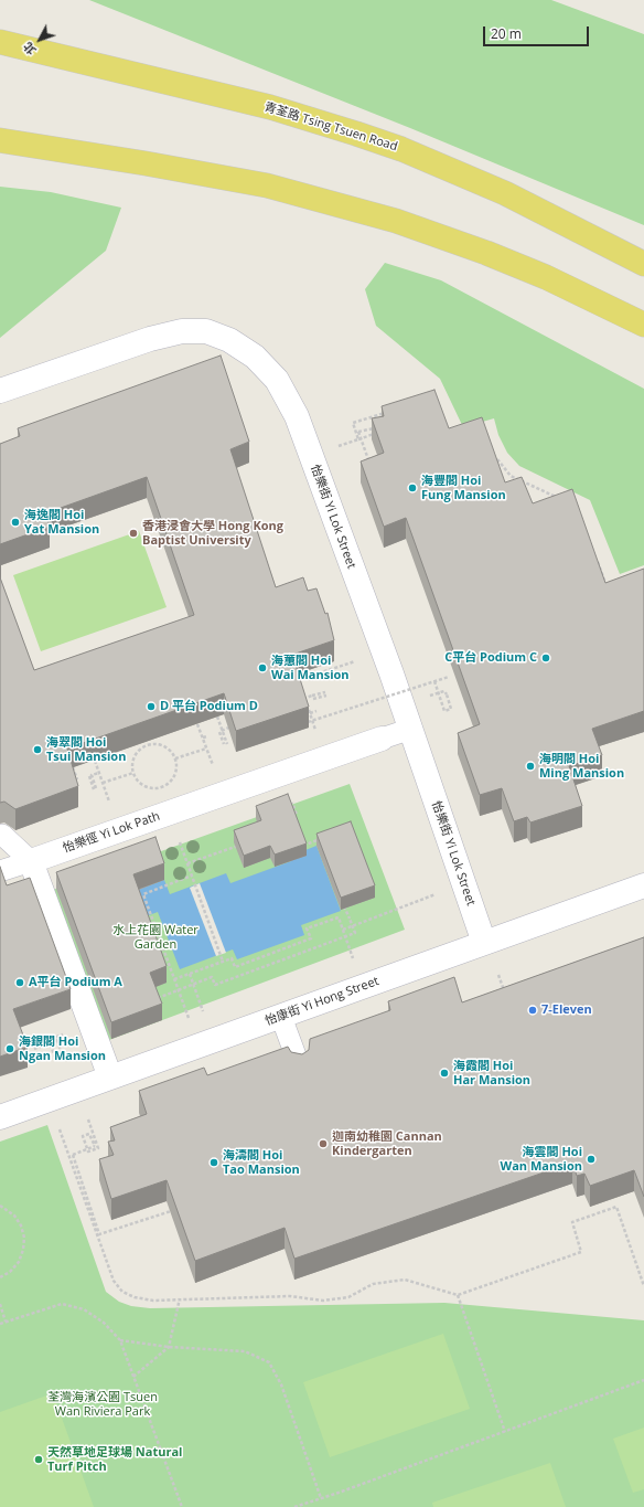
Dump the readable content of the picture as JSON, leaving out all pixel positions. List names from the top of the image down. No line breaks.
{"streets":{"main road":["青荃路 Tsing Tsuen Road"],"street":["怡樂街 Yi Lok Street","怡樂徑 Yi Lok Path","怡康街 Yi Hong Street"]},"crossings":[["怡樂街 Yi Lok Street","怡樂徑 Yi Lok Path"],["怡樂街 Yi Lok Street","怡康街 Yi Hong Street"]],"parks":["水上花園 Water Garden","荃灣海濱公園 Tsuen Wan Riviera Park"],"places":["海豐閣 Hoi Fung Mansion","海逸閣 Hoi Yat Mansion","香港浸會大學 Hong Kong Baptist University","C平台 Podium C","海蕙閣 Hoi Wai Mansion","D 平台 Podium D","海翠閣 Hoi Tsui Mansion","海明閣 Hoi Ming Mansion","A平台 Podium A","7-Eleven","海銀閣 Hoi Ngan Mansion","海霞閣 Hoi Har Mansion","迦南幼稚園 Cannan Kindergarten","海雲閣 Hoi Wan Mansion","海濤閣 Hoi Tao Mansion","天然草地足球場 Natural Turf Pitch"],"scale_bar":"20 m","north":"bottom left"}
